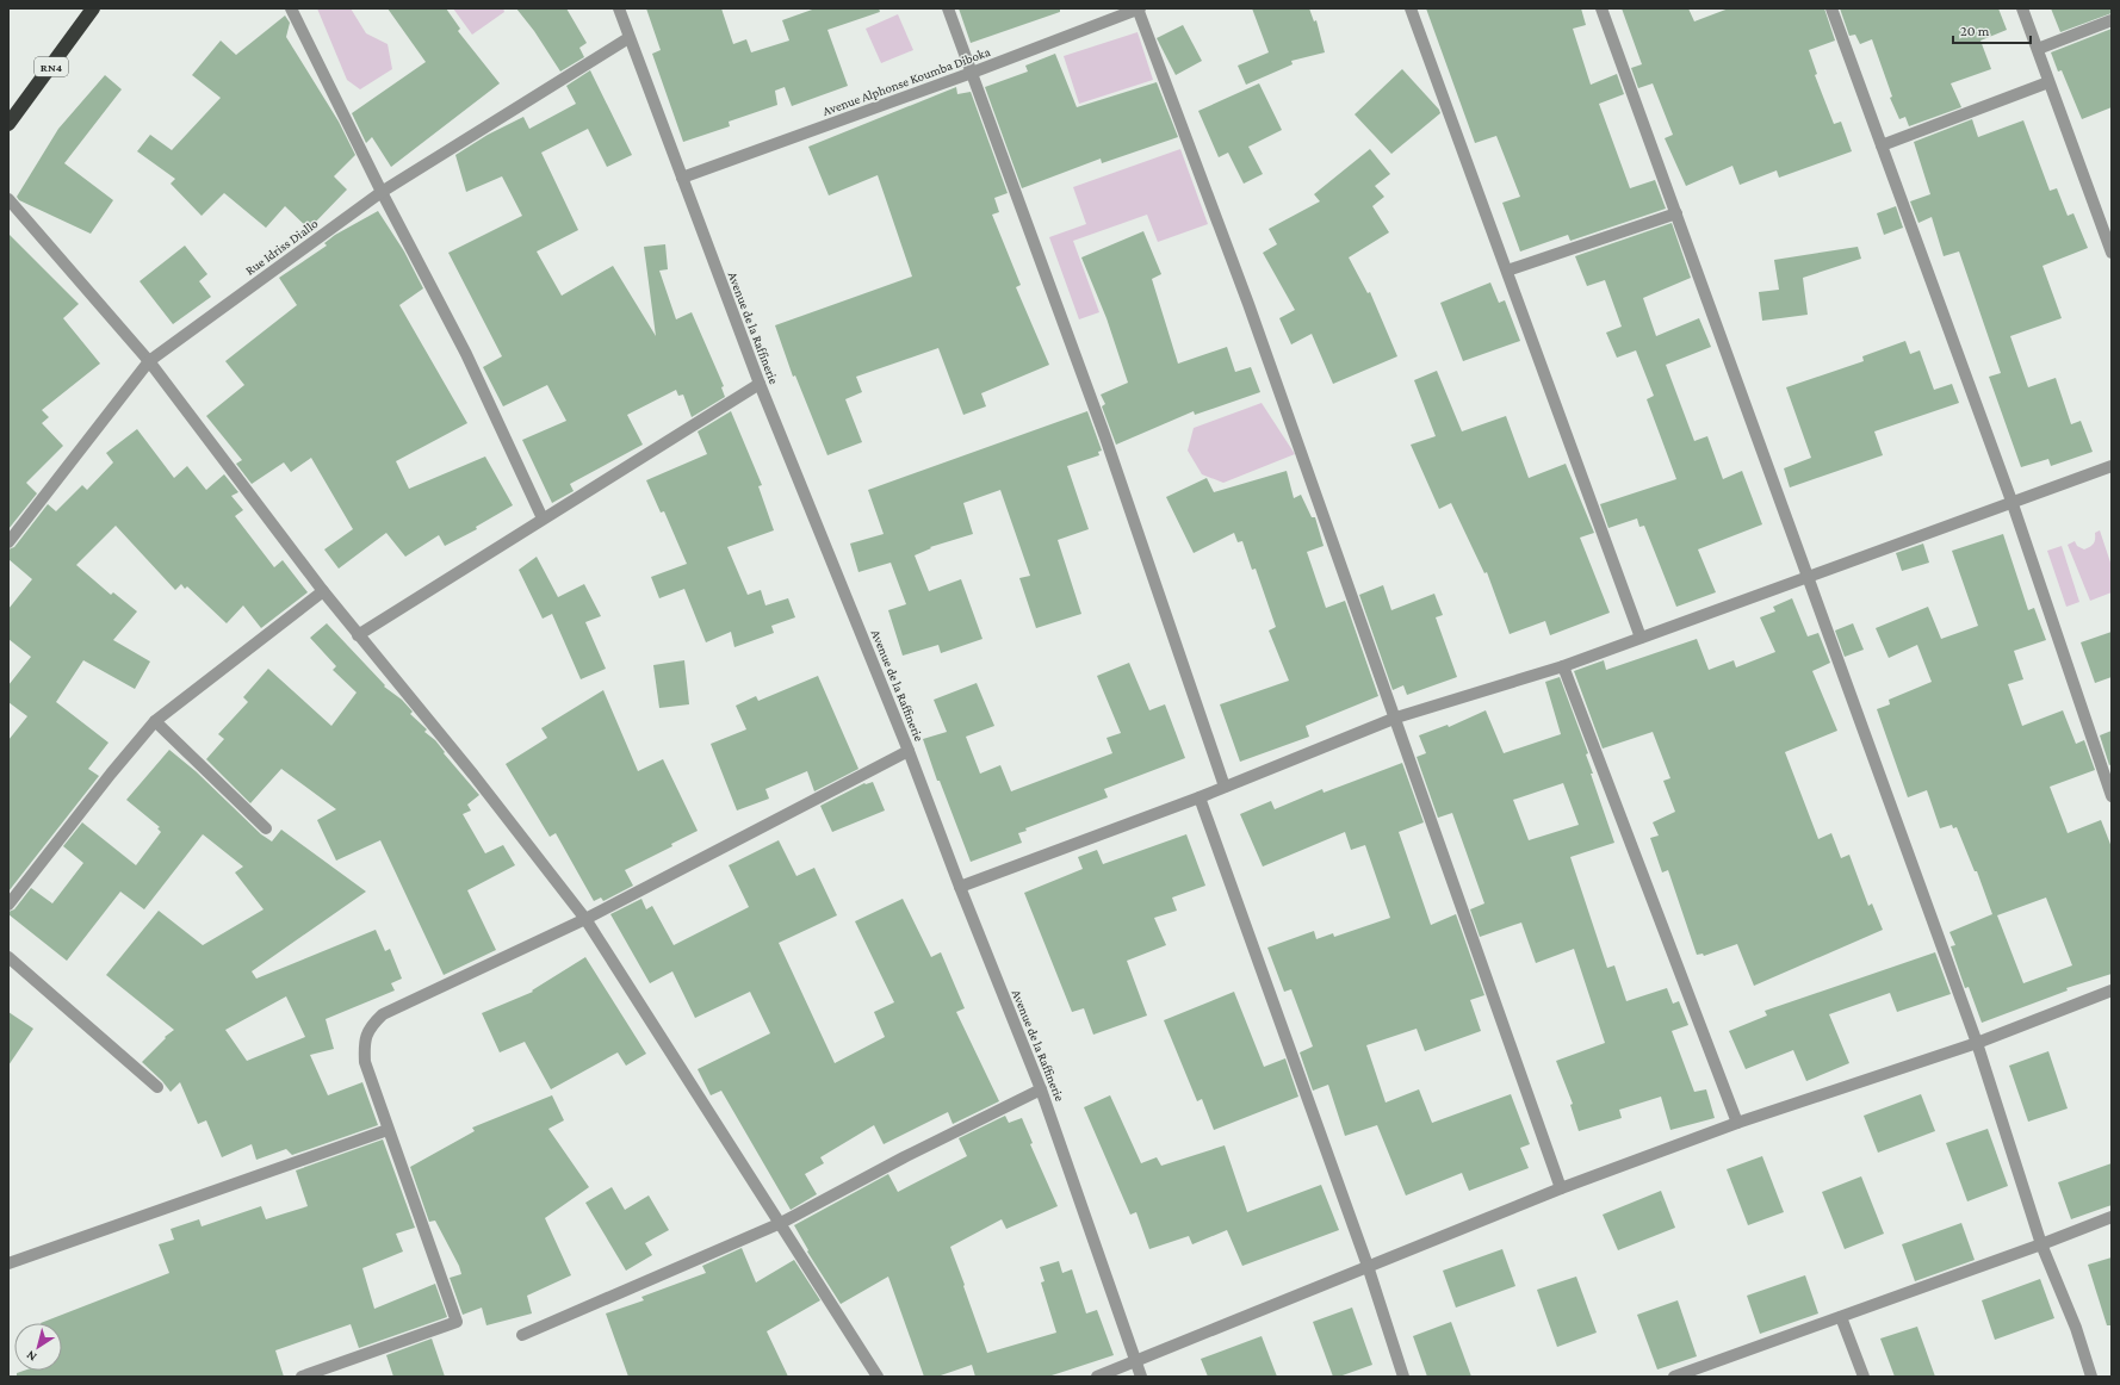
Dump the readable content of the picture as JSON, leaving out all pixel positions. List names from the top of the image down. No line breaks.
{"streets":{"highway":["RN4"],"street":["Avenue Alphonse Koumba Diboka","Rue Idriss Diallo","Avenue de la Raffinerie"]},"crossings":[["Avenue Alphonse Koumba Diboka","Avenue de la Raffinerie"],["Rue Idriss Diallo","Avenue de la Raffinerie"]],"scale_bar":"20 m","north":"bottom left"}
